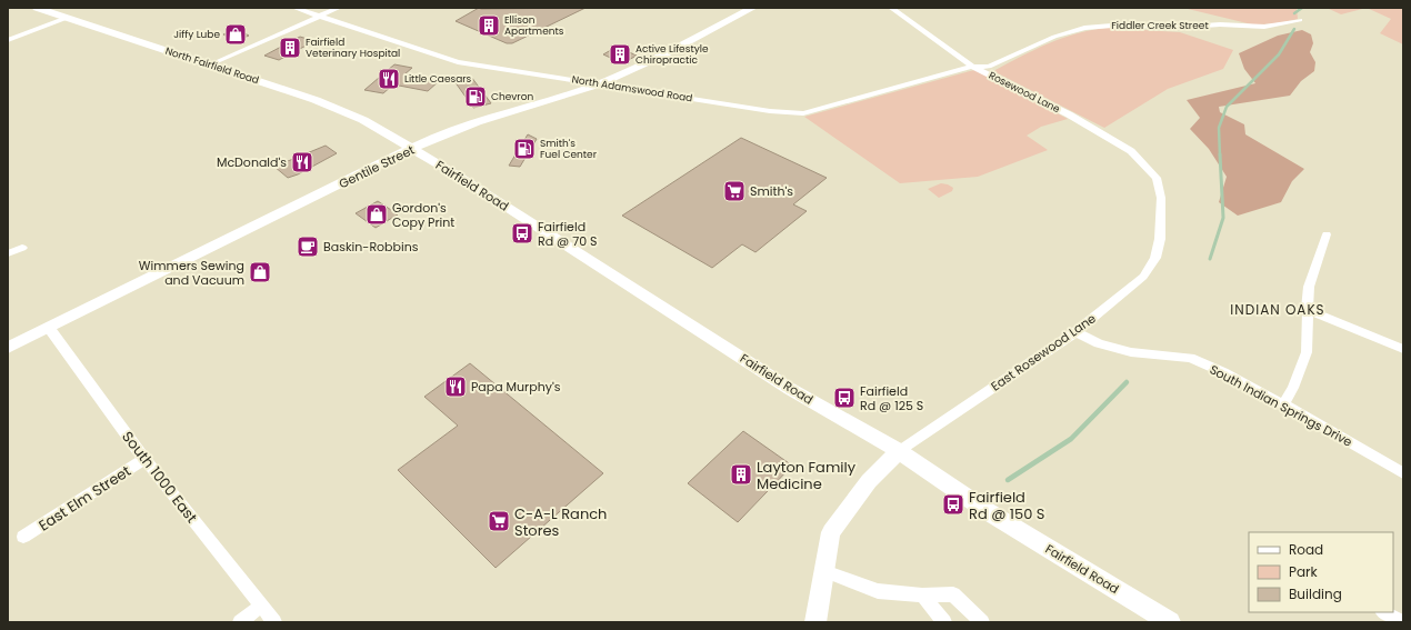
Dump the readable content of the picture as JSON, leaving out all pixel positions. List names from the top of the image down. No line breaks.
{"streets":{"main road":["North Fairfield Road","Gentile Street","Fairfield Road"],"street":["Fiddler Creek Street","North Adamswood Road","Rosewood Lane","East Rosewood Lane","South Indian Springs Drive","South 1000 East","East Elm Street"]},"crossings":[["Fiddler Creek Street","North Adamswood Road"],["Fiddler Creek Street","Rosewood Lane"],["North Fairfield Road","Fairfield Road"],["North Adamswood Road","Rosewood Lane"],["North Adamswood Road","Gentile Street"],["Rosewood Lane","East Rosewood Lane"],["Gentile Street","Fairfield Road"],["Gentile Street","South 1000 East"],["Fairfield Road","East Rosewood Lane"],["East Rosewood Lane","South Indian Springs Drive"],["South 1000 East","East Elm Street"]],"districts":["INDIAN OAKS"],"places":{"building":["Ellison Apartments","Fairfield Veterinary Hospital","Active Lifestyle Chiropractic","Layton Family Medicine"],"shop":["Jiffy Lube","Gordon's Copy Print","Wimmers Sewing and Vacuum"],"restaurant":["Little Caesars","McDonald's","Papa Murphy's"],"fuel station":["Chevron","Smith's Fuel Center"],"supermarket":["Smith's","C-A-L Ranch Stores"],"bus stop":["Fairfield Rd @ 70 S","Fairfield Rd @ 125 S","Fairfield Rd @ 150 S"],"cafe":["Baskin-Robbins"]},"legend":["Road","Park","Building"]}
